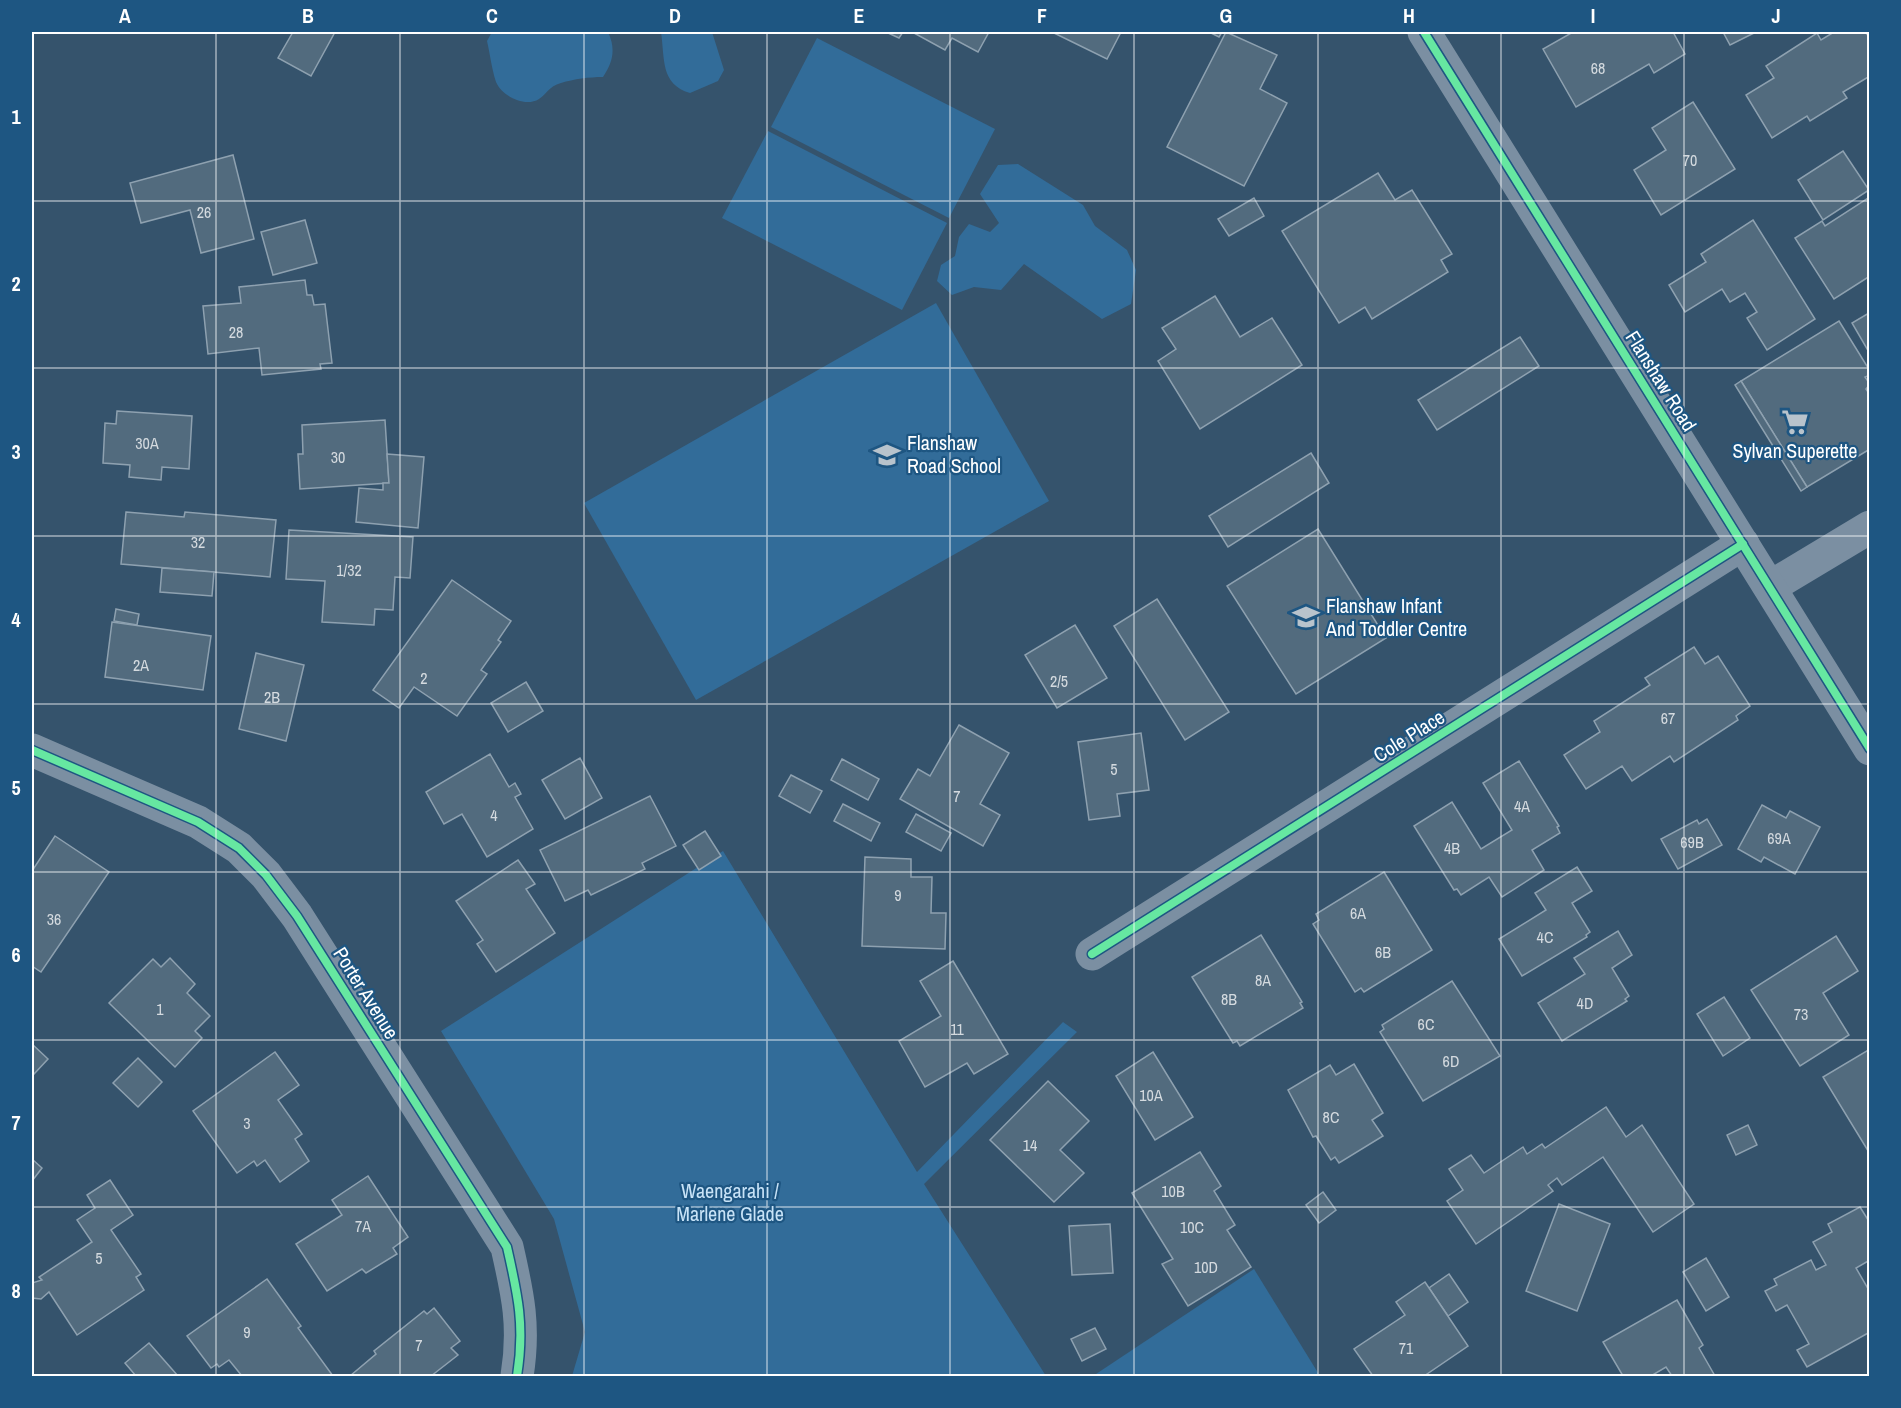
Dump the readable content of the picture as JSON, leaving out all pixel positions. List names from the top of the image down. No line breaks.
{"streets":{"street":["Flanshaw Road","Cole Place","Porter Avenue"]},"crossings":[["Flanshaw Road","Cole Place"]],"parks":["Waengarahi / Marlene Glade"],"places":{"supermarket":["Sylvan Superette"],"school or university":["Flanshaw Road School","Flanshaw Infant And Toddler Centre"]},"house_numbers":["68","70","26","28","30A","30","32","1/32","2A","2","2/5","2B","67","5","7","4A","4","69A","69B","4B","9","6A","36","4C","6B","8A","8B","4D","1","73","6C","11","6D","10A","8C","3","14","10B","7A","10C","5","10D","9","7","71"],"grid":{"columns":["A","B","C","D","E","F","G","H","I","J"],"rows":["1","2","3","4","5","6","7","8"]}}
